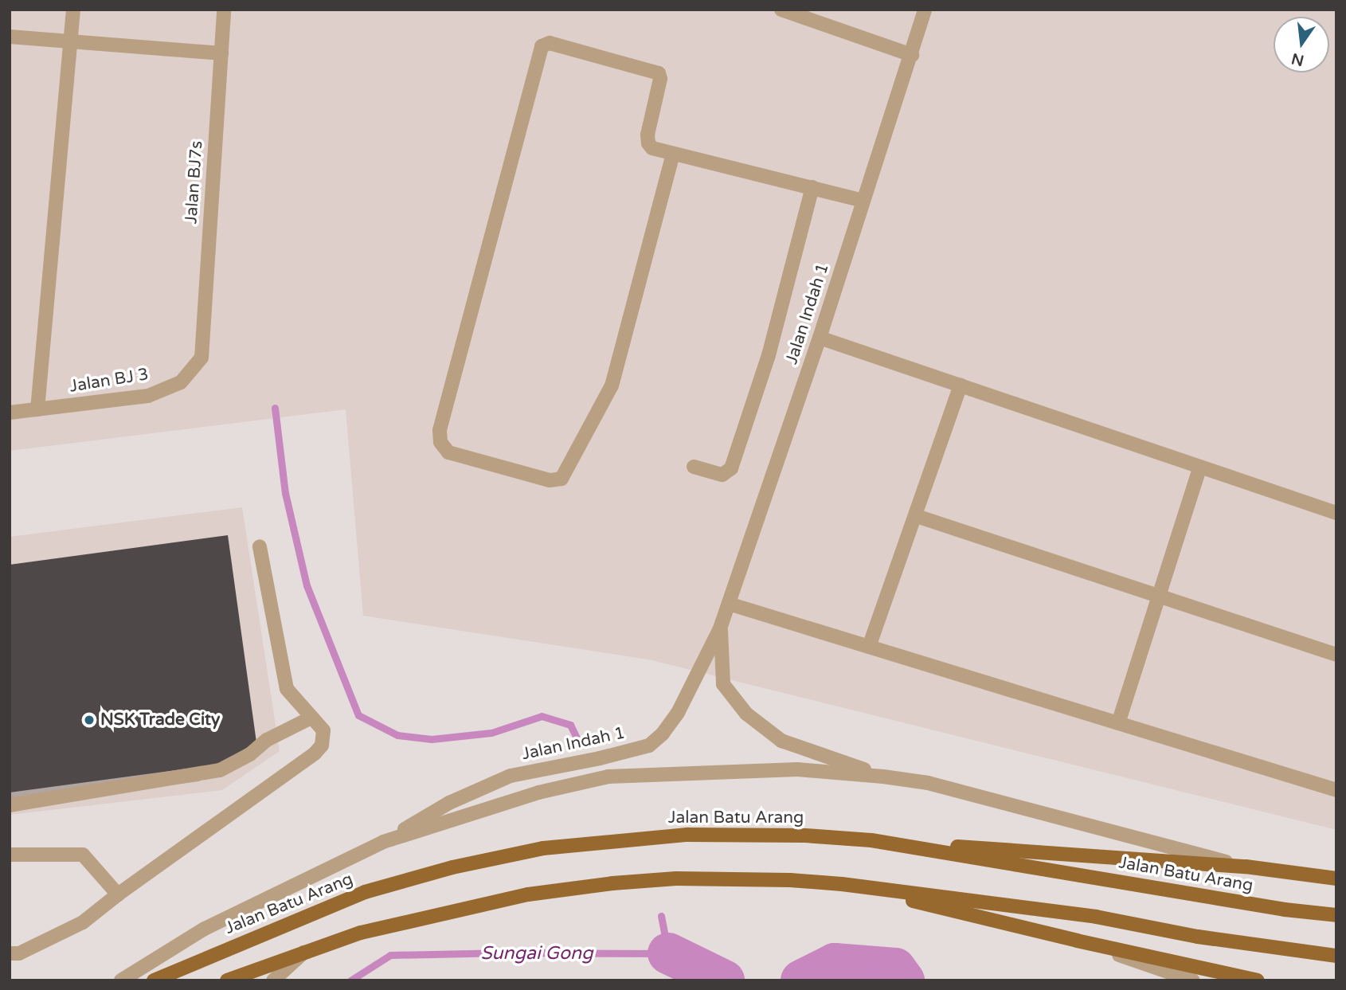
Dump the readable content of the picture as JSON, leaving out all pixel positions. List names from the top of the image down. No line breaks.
{"streets":{"main road":["Jalan Batu Arang"],"street":["Jalan BJ7s","Jalan Indah 1","Jalan BJ 3"]},"crossings":[["Jalan BJ7s","Jalan BJ 3"]],"water":["Sungai Gong"],"places":["NSK Trade City"],"north":"bottom"}
